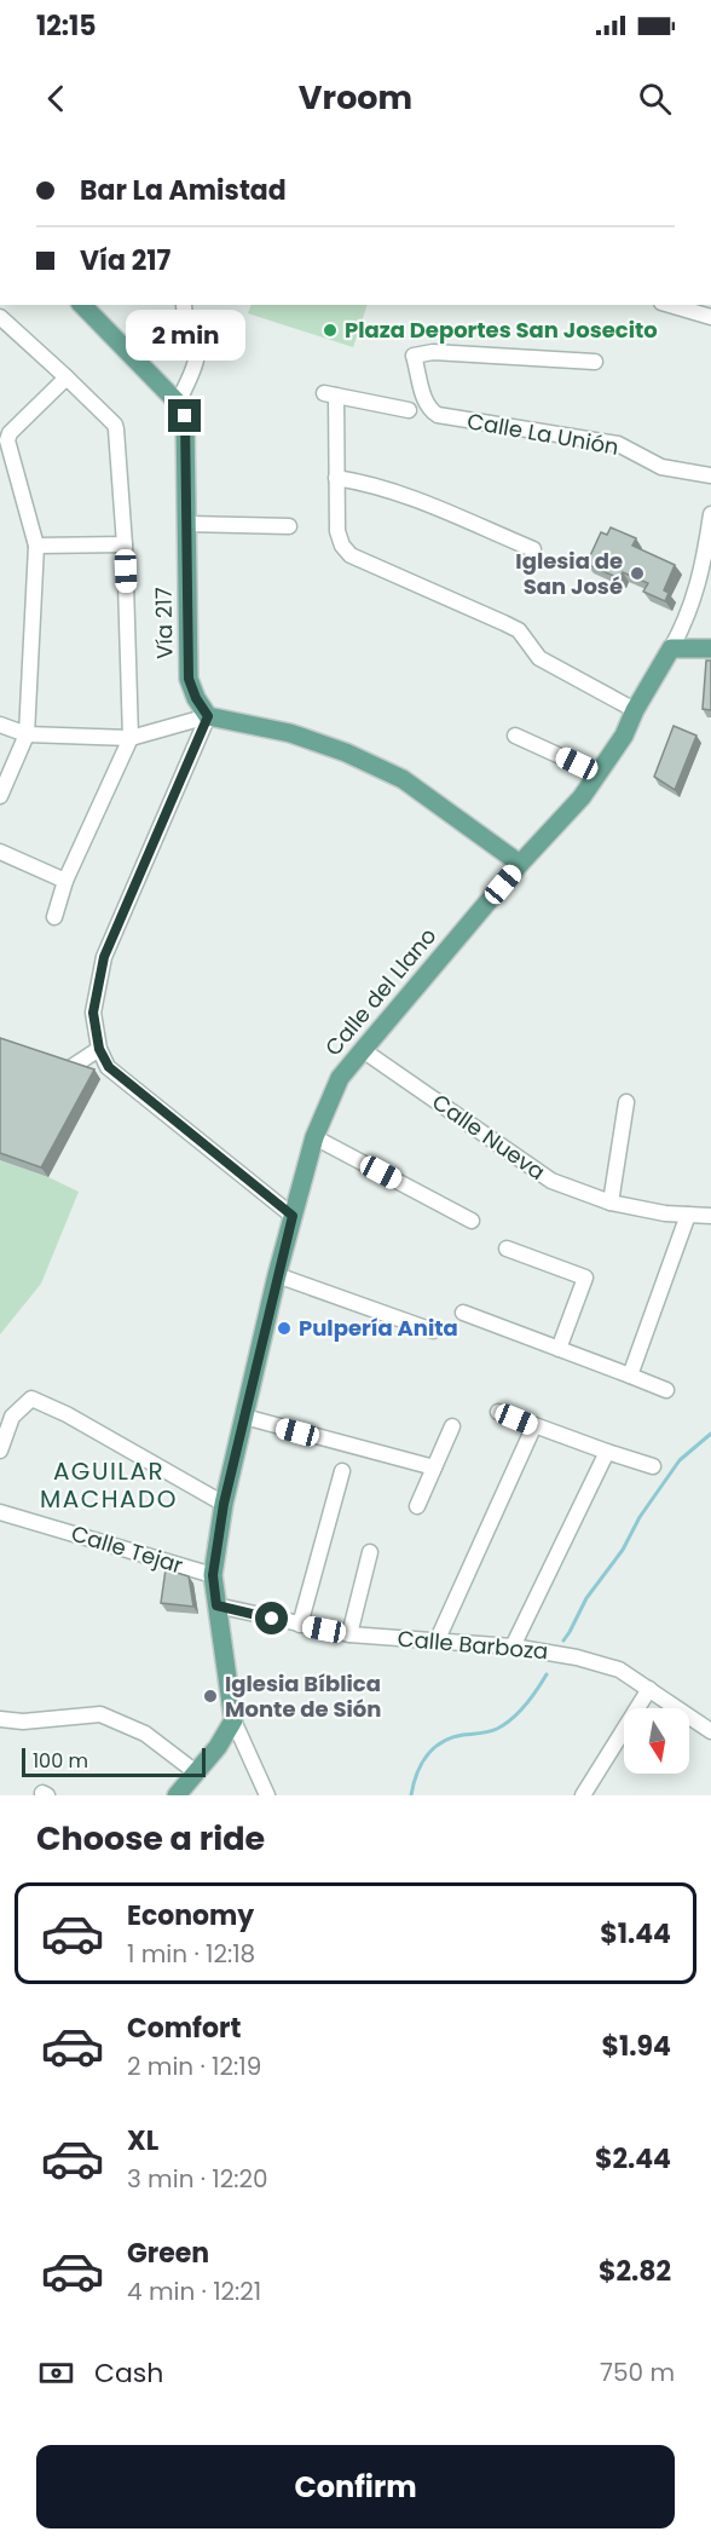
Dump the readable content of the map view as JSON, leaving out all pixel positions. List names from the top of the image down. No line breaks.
{"streets":{"main road":["Vía 217","Calle del Llano"],"street":["Calle La Unión","Calle Nueva","Calle Tejar","Calle Barboza"]},"crossings":[["Calle del Llano","Calle Nueva"],["Calle del Llano","Calle Tejar"],["Calle del Llano","Calle Barboza"]],"districts":["AGUILAR MACHADO"],"places":["Plaza Deportes San Josecito","Iglesia de San José","Pulpería Anita","Iglesia Bíblica Monte de Sión"],"scale_bar":"100 m","north":"bottom","page":{"status":"12:15","header":"Vroom","banner":["Bar La Amistad","Vía 217"],"bubble":"2 min","scale":"100 m","heading":"Choose a ride","list":[{"name":"Economy","note":"1 min · 12:18","value":"$1.44"},{"name":"Comfort","note":"2 min · 12:19","value":"$1.94"},{"name":"XL","note":"3 min · 12:20","value":"$2.44"},{"name":"Green","note":"4 min · 12:21","value":"$2.82"}],"pay":["Cash","750 m"],"buttons":"Confirm"}}
